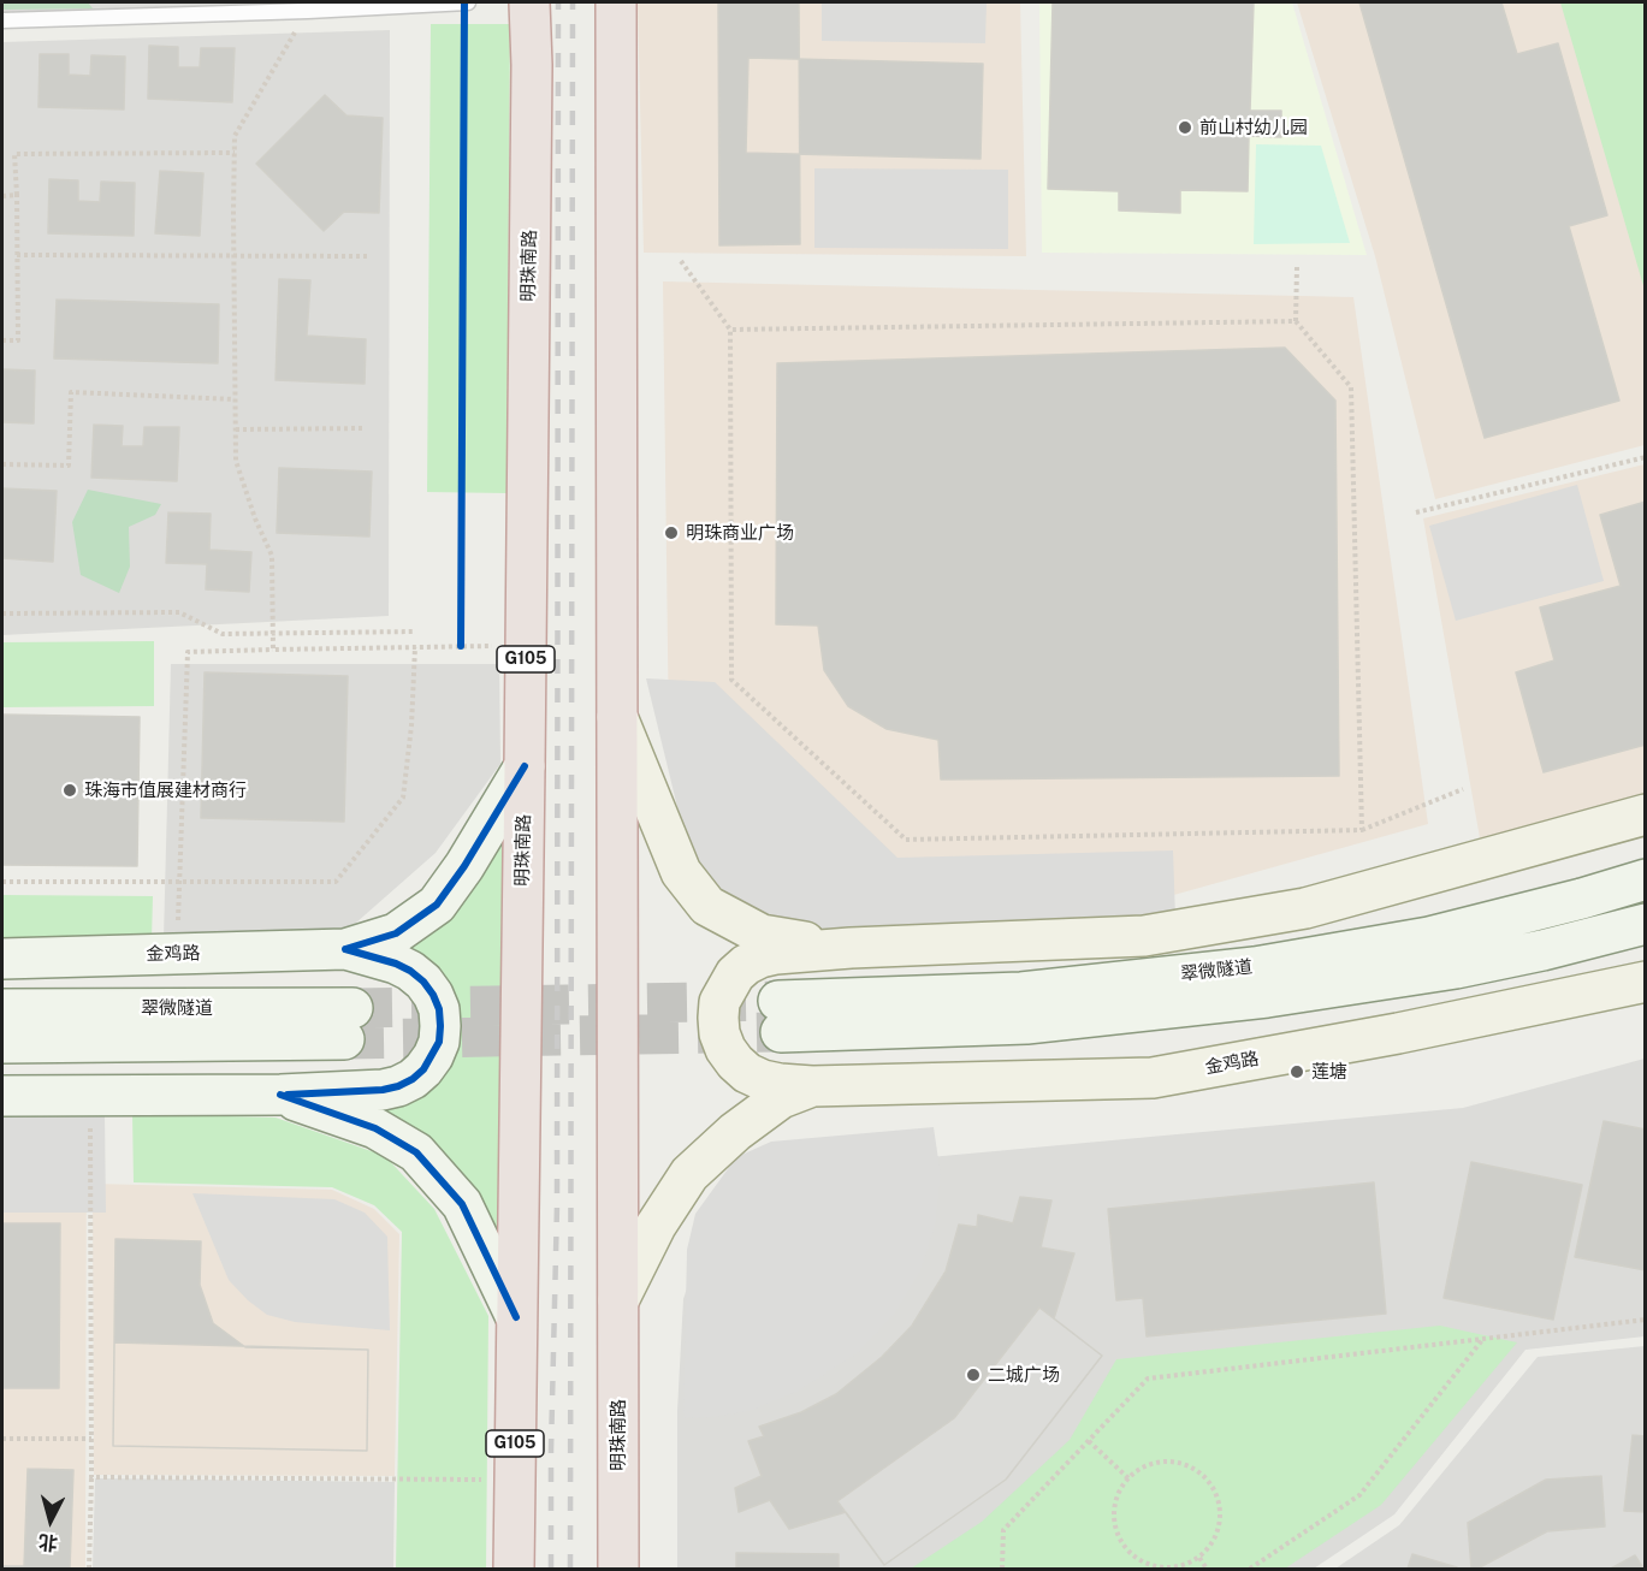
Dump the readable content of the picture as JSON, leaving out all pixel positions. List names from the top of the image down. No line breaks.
{"streets":{"highway":["明珠南路","G105"],"main road":["金鸡路","翠微隧道"]},"places":["前山村幼儿园","明珠商业广场","珠海市值展建材商行","莲塘","二城广场"],"north":"bottom"}
